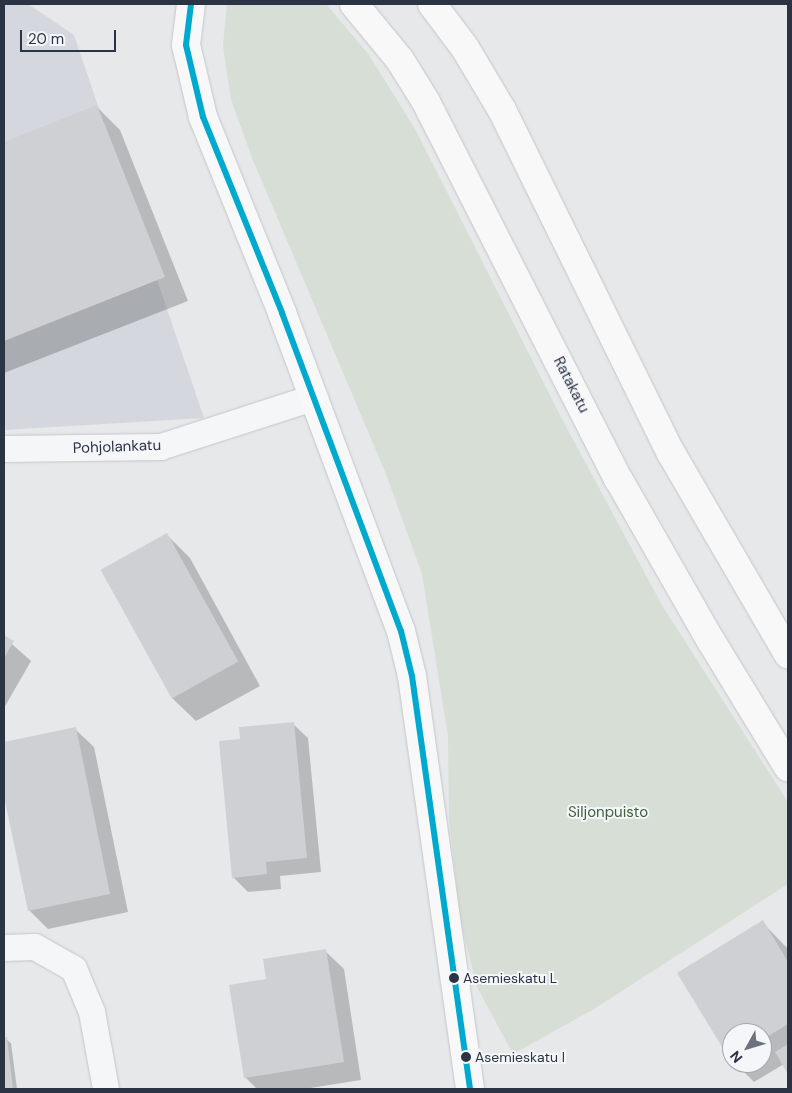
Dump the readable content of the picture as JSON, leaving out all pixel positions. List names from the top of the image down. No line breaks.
{"streets":{"main road":["Ratakatu"],"street":["Pohjolankatu"]},"parks":["Siljonpuisto"],"places":["Asemieskatu L","Asemieskatu I"],"scale_bar":"20 m","north":"bottom left"}
